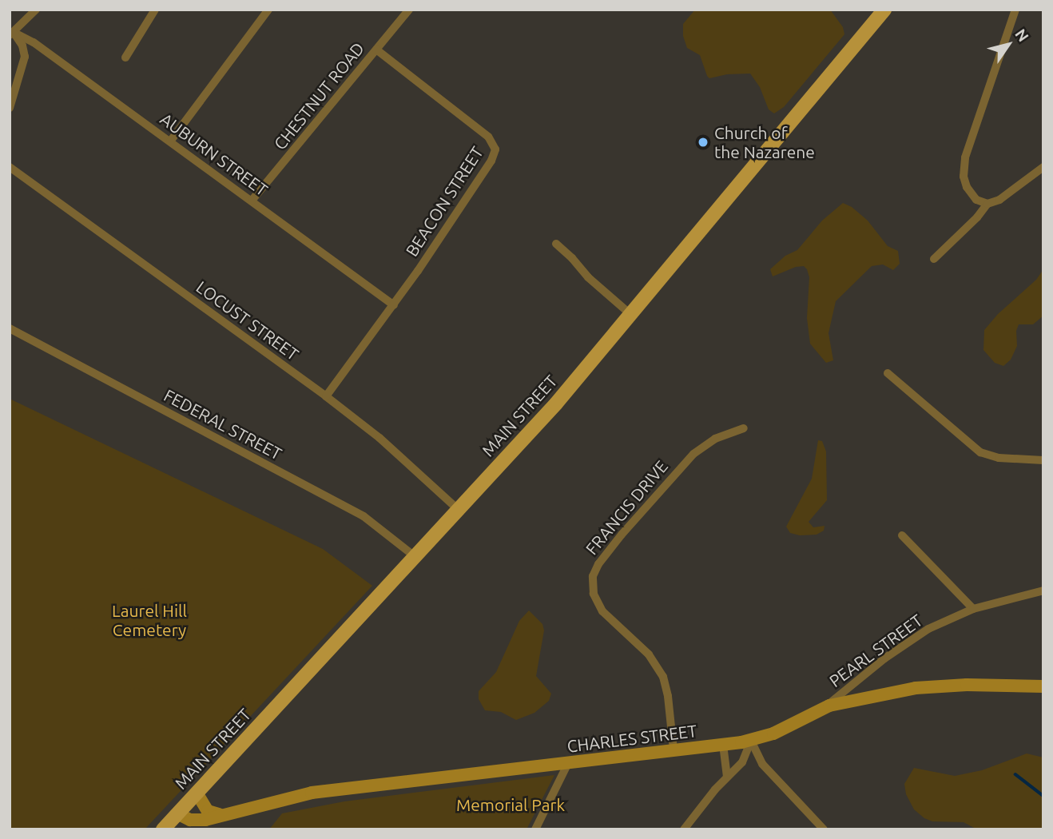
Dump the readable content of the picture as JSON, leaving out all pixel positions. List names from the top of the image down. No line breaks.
{"streets":{"main road":["MAIN STREET"],"street":["CHESTNUT ROAD","AUBURN STREET","BEACON STREET","LOCUST STREET","FEDERAL STREET","FRANCIS DRIVE","PEARL STREET","CHARLES STREET"]},"crossings":[["CHESTNUT ROAD","AUBURN STREET"],["CHESTNUT ROAD","BEACON STREET"],["AUBURN STREET","BEACON STREET"],["BEACON STREET","LOCUST STREET"],["LOCUST STREET","MAIN STREET"],["MAIN STREET","FEDERAL STREET"],["MAIN STREET","CHARLES STREET"],["FRANCIS DRIVE","CHARLES STREET"],["PEARL STREET","CHARLES STREET"]],"parks":["Laurel Hill Cemetery","Memorial Park"],"places":["Church of the Nazarene"],"north":"top right"}
